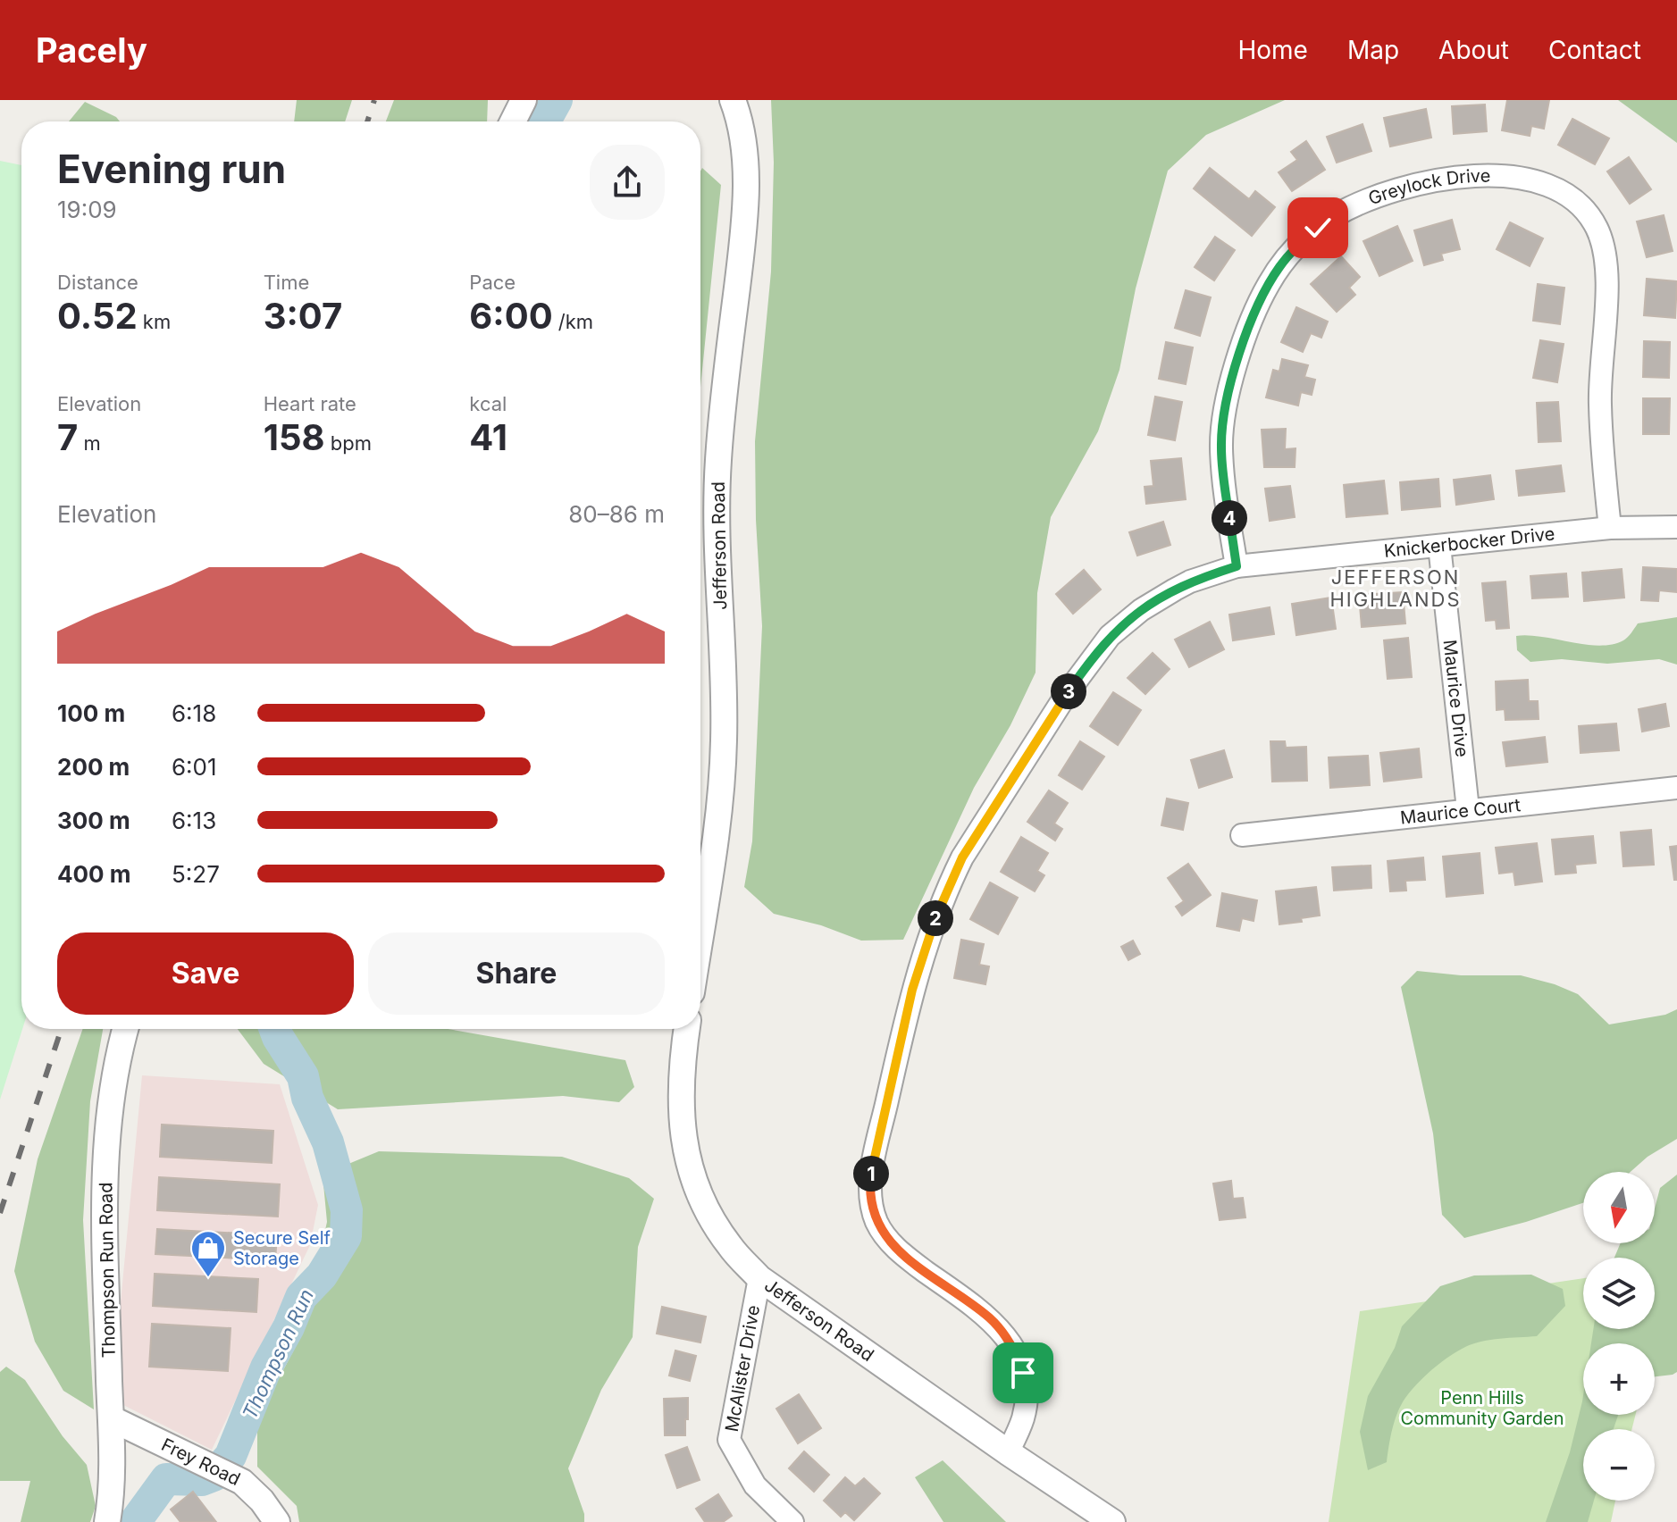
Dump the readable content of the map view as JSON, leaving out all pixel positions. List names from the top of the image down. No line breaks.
{"streets":{"street":["Greylock Drive","Knickerbocker Drive","Jefferson Road","Maurice Drive","Maurice Court","Thompson Run Road","McAlister Drive","Frey Road"]},"crossings":[["Greylock Drive","Knickerbocker Drive"],["Knickerbocker Drive","Jefferson Road"],["Knickerbocker Drive","Maurice Drive"],["Jefferson Road","McAlister Drive"],["Maurice Drive","Maurice Court"],["Thompson Run Road","Frey Road"]],"districts":["JEFFERSON HIGHLANDS"],"water":["Thompson Run"],"parks":["Penn Hills Community Garden"],"places":{"shop":["Secure Self Storage"]},"north":"bottom","page":{"header":"Pacely","nav":["Home","Map","About","Contact"],"heading":["Evening run","19:09"],"stats":[["Distance","0.52 km"],["Time","3:07"],["Pace","6:00 /km"],["Elevation","7 m"],["Heart rate","158 bpm"],["kcal","41"]],"chart":["Elevation","80–86 m"],"pins":["4","3","2","1"],"list":[{"name":"100 m","note":"6:18"},{"name":"200 m","note":"6:01"},{"name":"300 m","note":"6:13"},{"name":"400 m","note":"5:27"}],"buttons":["Save","Share"],"map_buttons":["+","−"]}}
